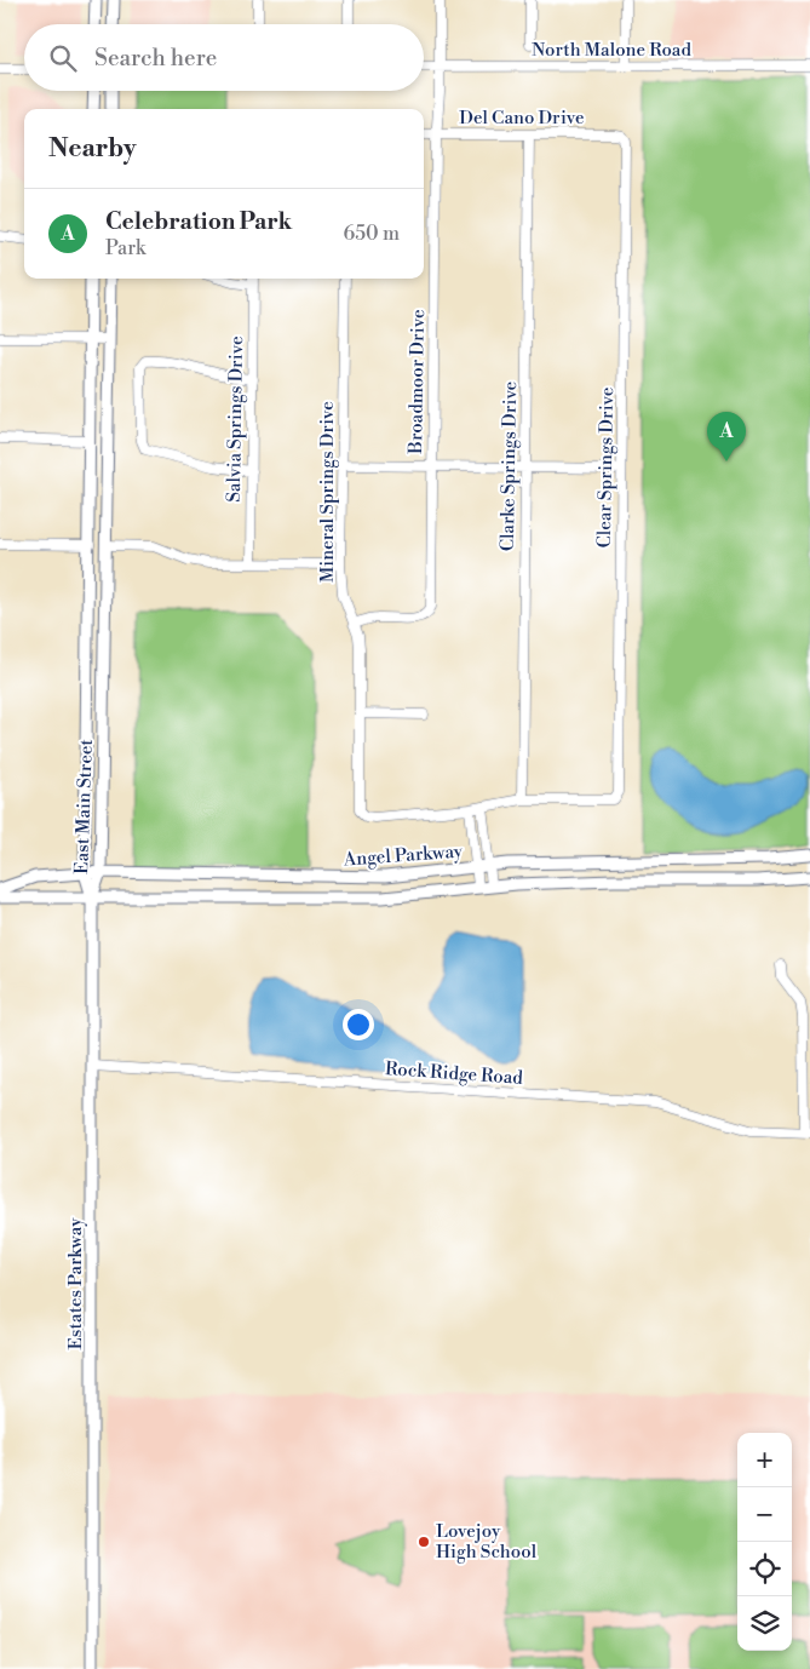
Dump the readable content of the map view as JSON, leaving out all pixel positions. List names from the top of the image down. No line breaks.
{"streets":{"main road":["East Main Street","Angel Parkway","Estates Parkway"],"street":["North Malone Road","Del Cano Drive","Broadmoor Drive","Salvia Springs Drive","Clarke Springs Drive","Clear Springs Drive","Mineral Springs Drive","Rock Ridge Road"]},"crossings":[["North Malone Road","Broadmoor Drive"],["Del Cano Drive","Broadmoor Drive"],["Del Cano Drive","Clarke Springs Drive"],["Del Cano Drive","Clear Springs Drive"],["Broadmoor Drive","Mineral Springs Drive"],["Clarke Springs Drive","Clear Springs Drive"],["East Main Street","Angel Parkway"],["East Main Street","Estates Parkway"],["Angel Parkway","Estates Parkway"],["Rock Ridge Road","Estates Parkway"]],"places":["Lovejoy High School"],"page":{"search":"Search here","heading":"Nearby","list":[{"mark":"A","name":"Celebration Park","note":"Park","value":"650 m"}],"pins":"A","map_buttons":["+","−"]}}
